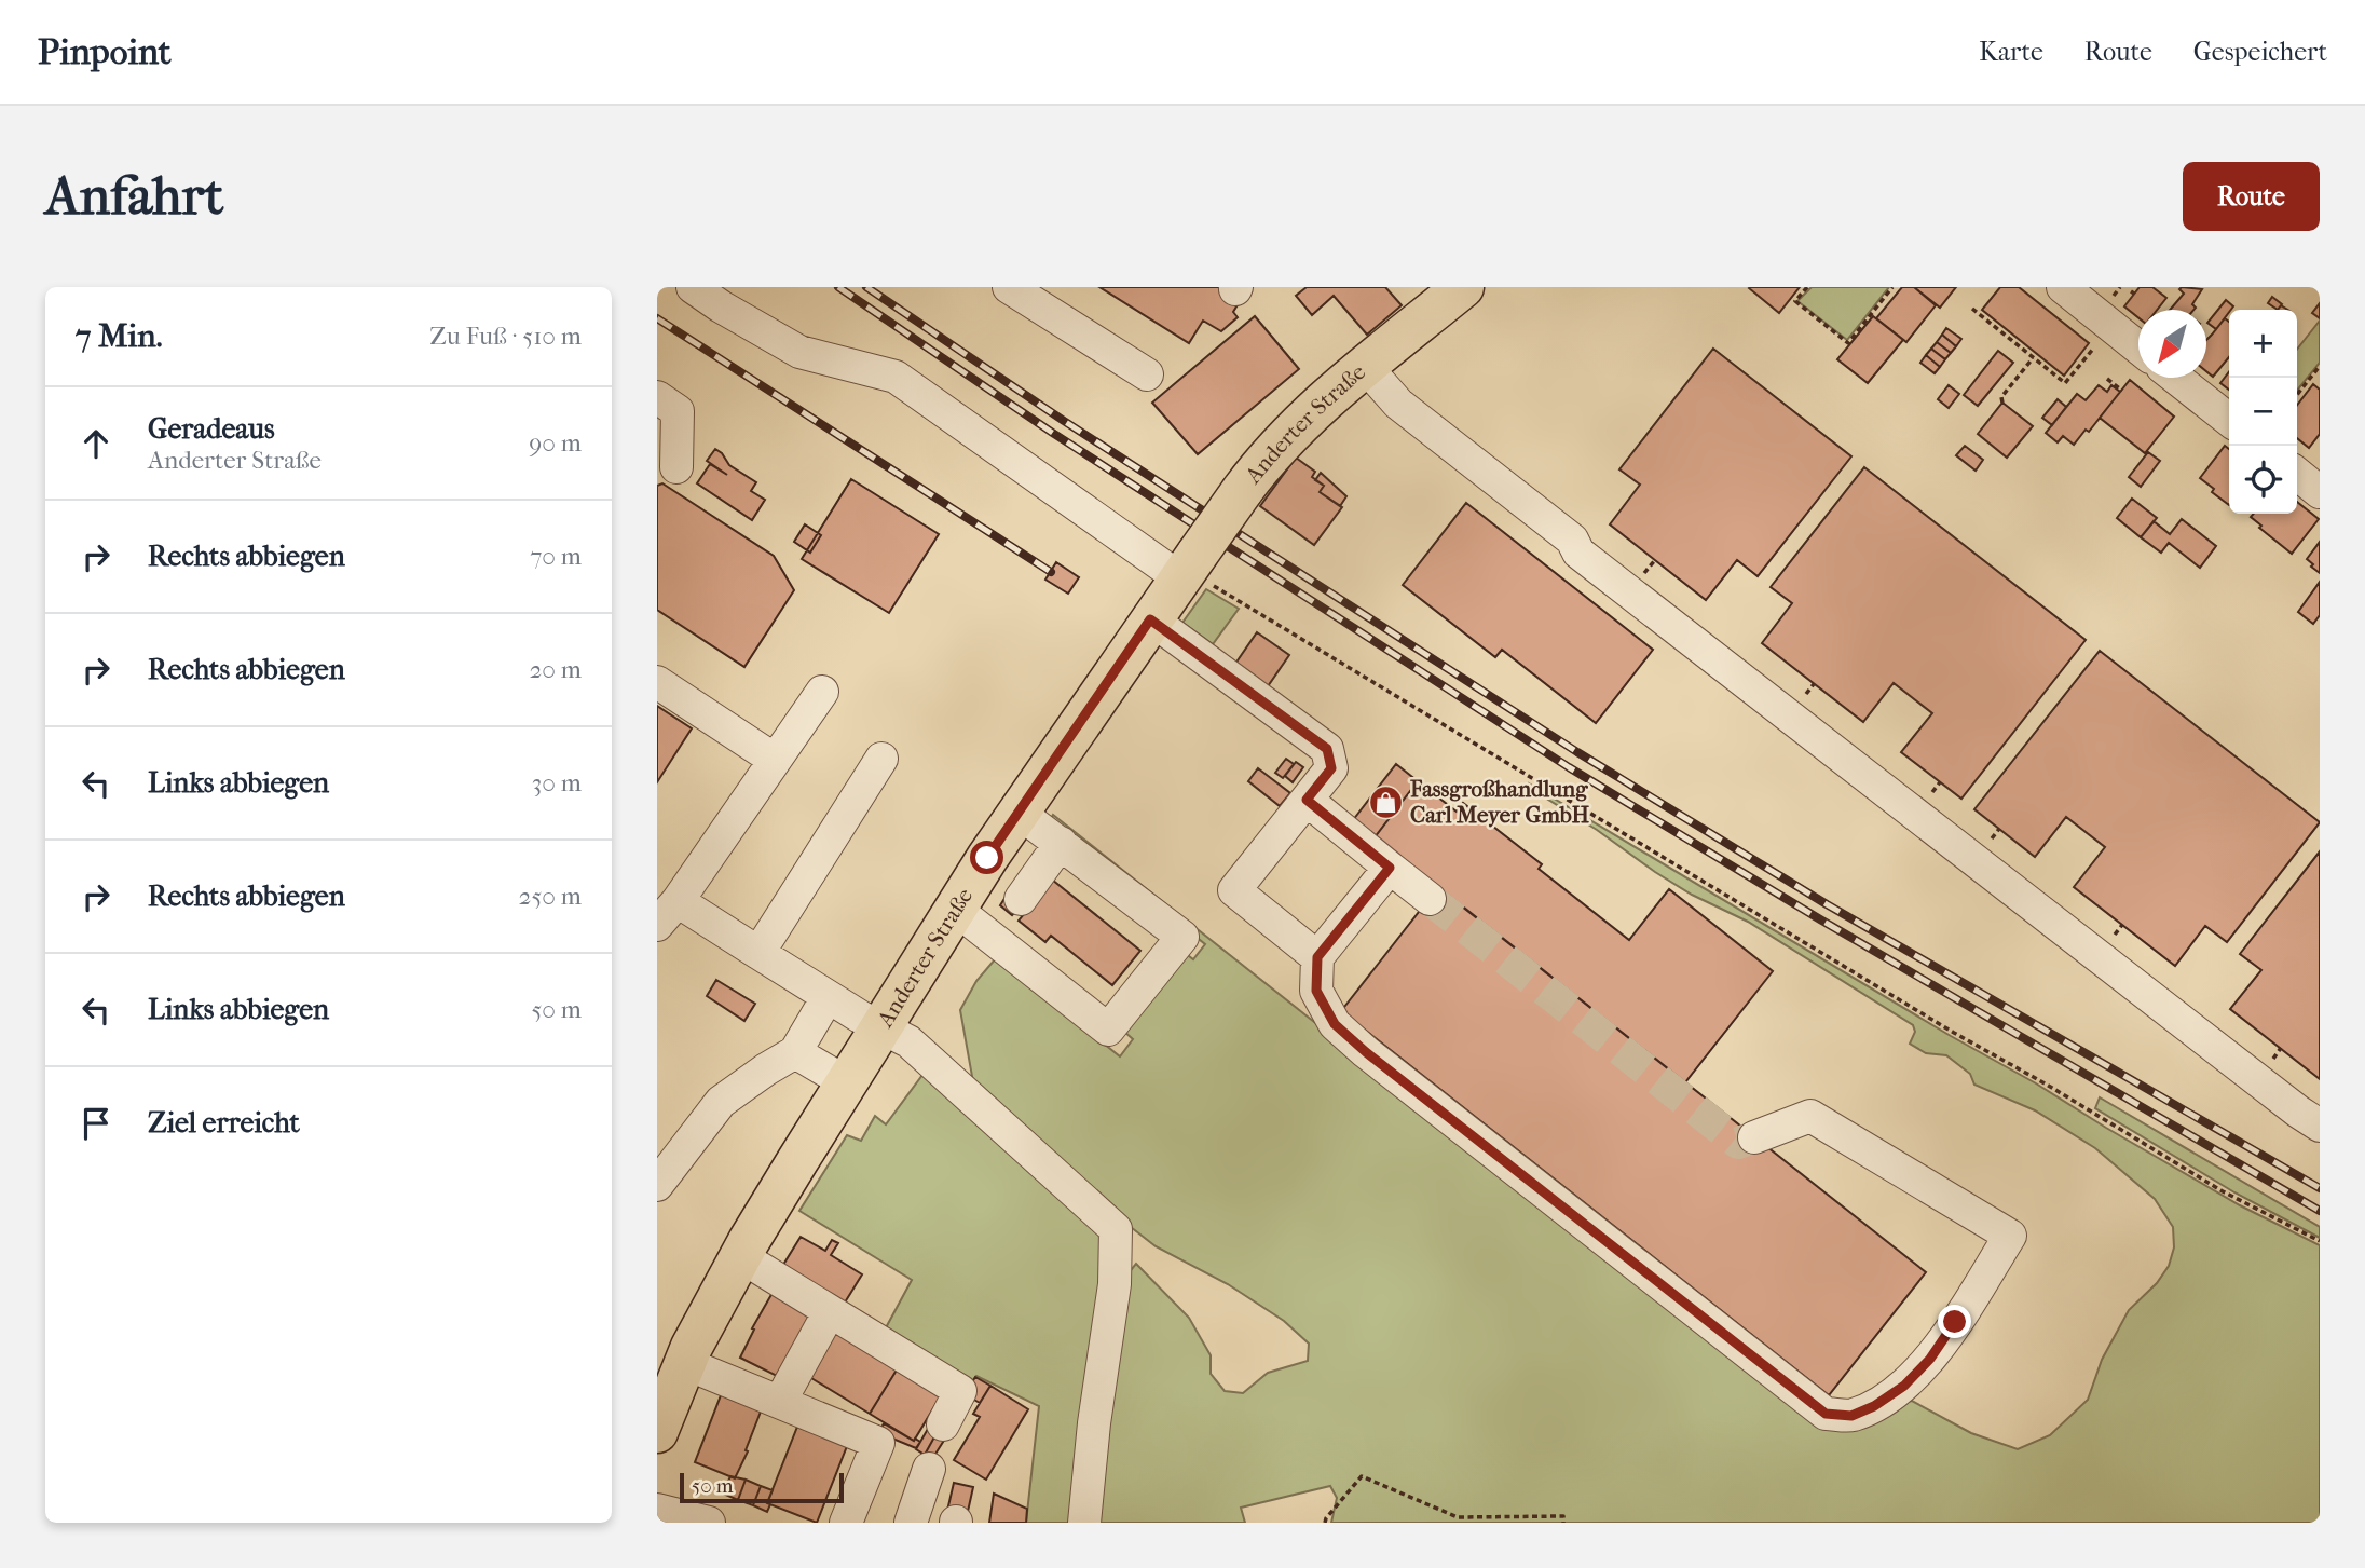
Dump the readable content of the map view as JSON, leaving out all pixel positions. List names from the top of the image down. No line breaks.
{"streets":{"main road":["Anderter Straße"]},"places":{"shop":["Fassgroßhandlung Carl Meyer GmbH"]},"scale_bar":"50 m","north":"bottom left","page":{"header":"Pinpoint","nav":["Karte","Route","Gespeichert"],"buttons":"Route","title":"Anfahrt","heading":["7 Min.","Zu Fuß · 510 m"],"map_buttons":["+","−"],"list":[["Geradeaus","Anderter Straße","90 m"],["Rechts abbiegen","70 m"],["Rechts abbiegen","20 m"],["Links abbiegen","30 m"],["Rechts abbiegen","250 m"],["Links abbiegen","50 m"],"Ziel erreicht"],"scale":"50 m"}}
